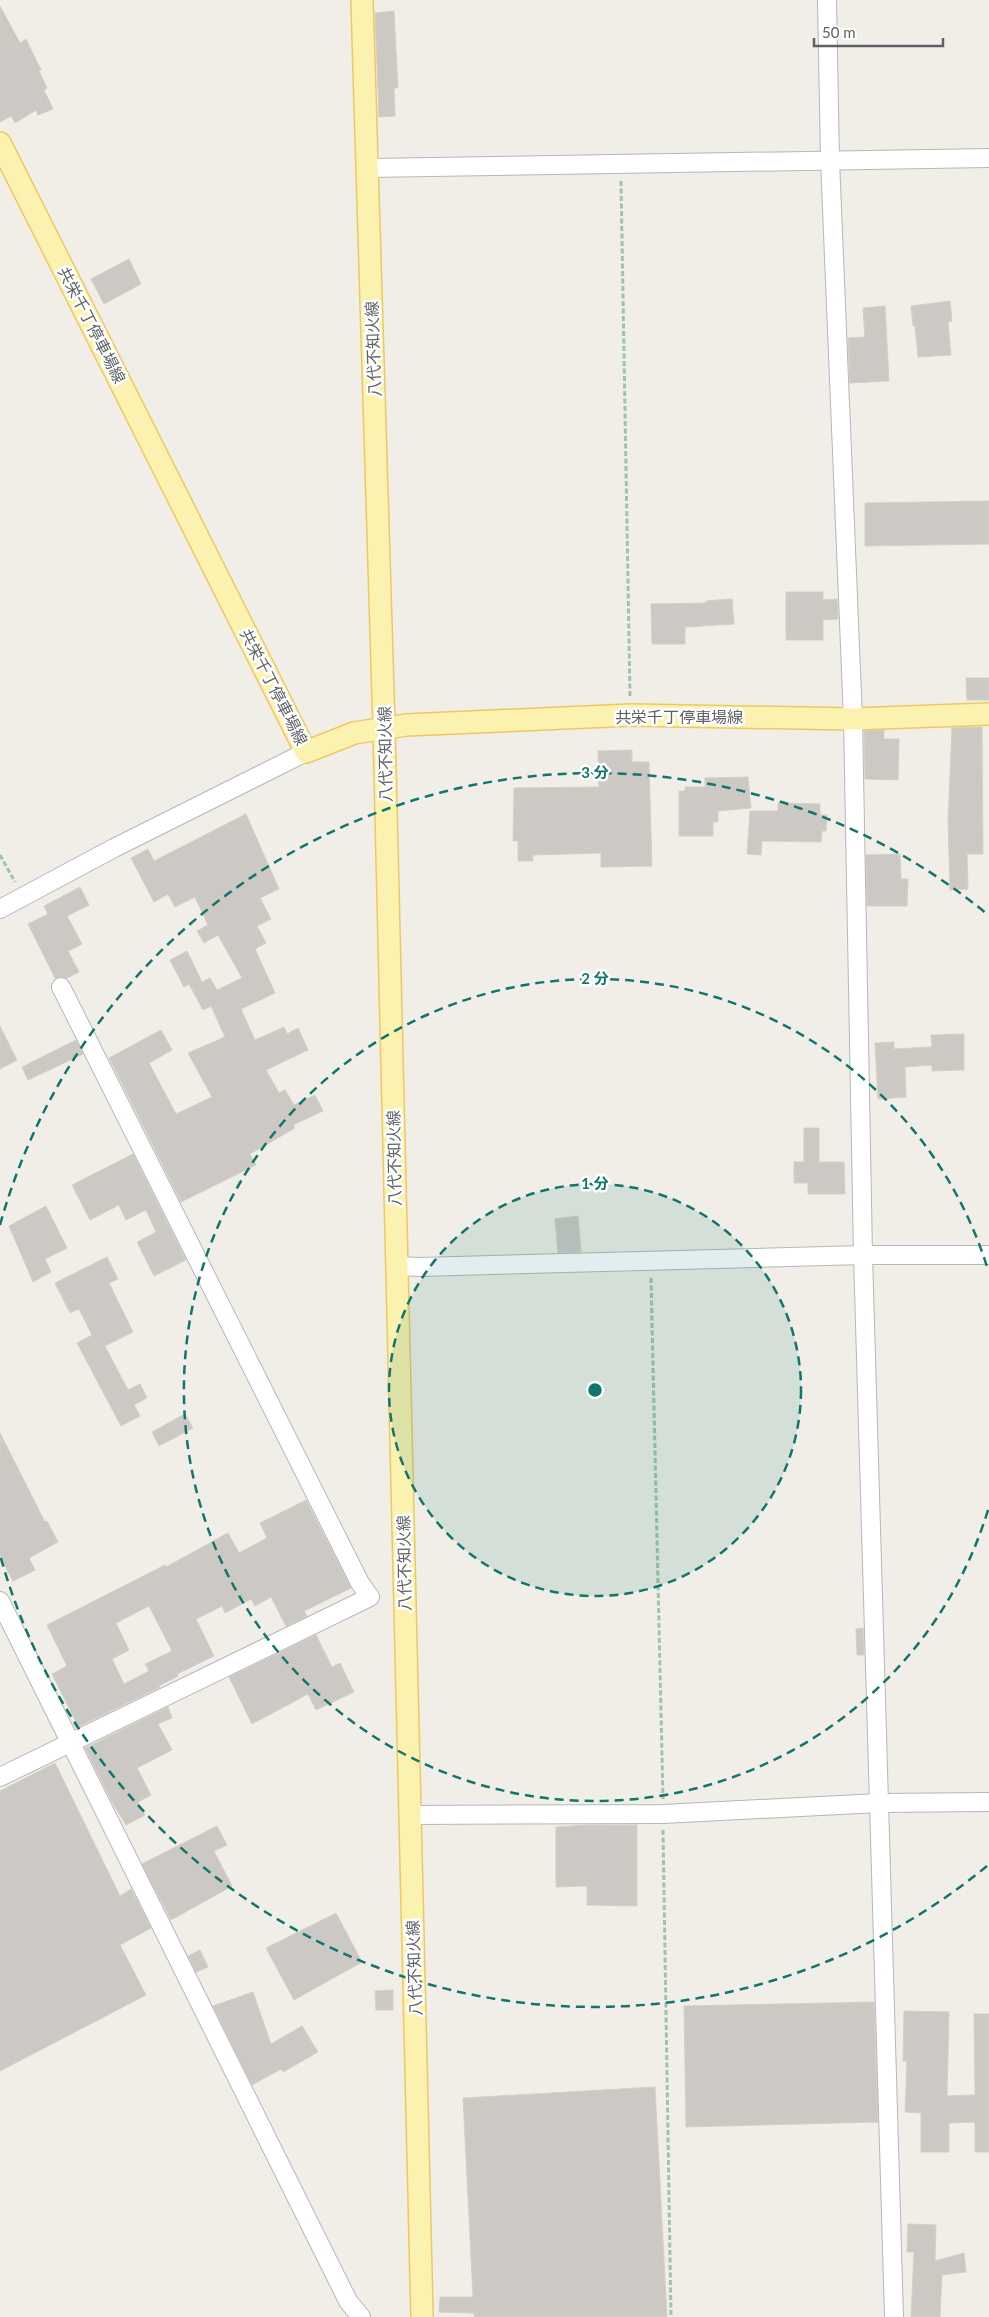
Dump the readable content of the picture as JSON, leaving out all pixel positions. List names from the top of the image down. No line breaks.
{"streets":{"main road":["共栄千丁停車場線","八代不知火線"]},"crossings":[["共栄千丁停車場線","八代不知火線"]],"scale_bar":"50 m","rings":["3 分","2 分","1 分"]}
